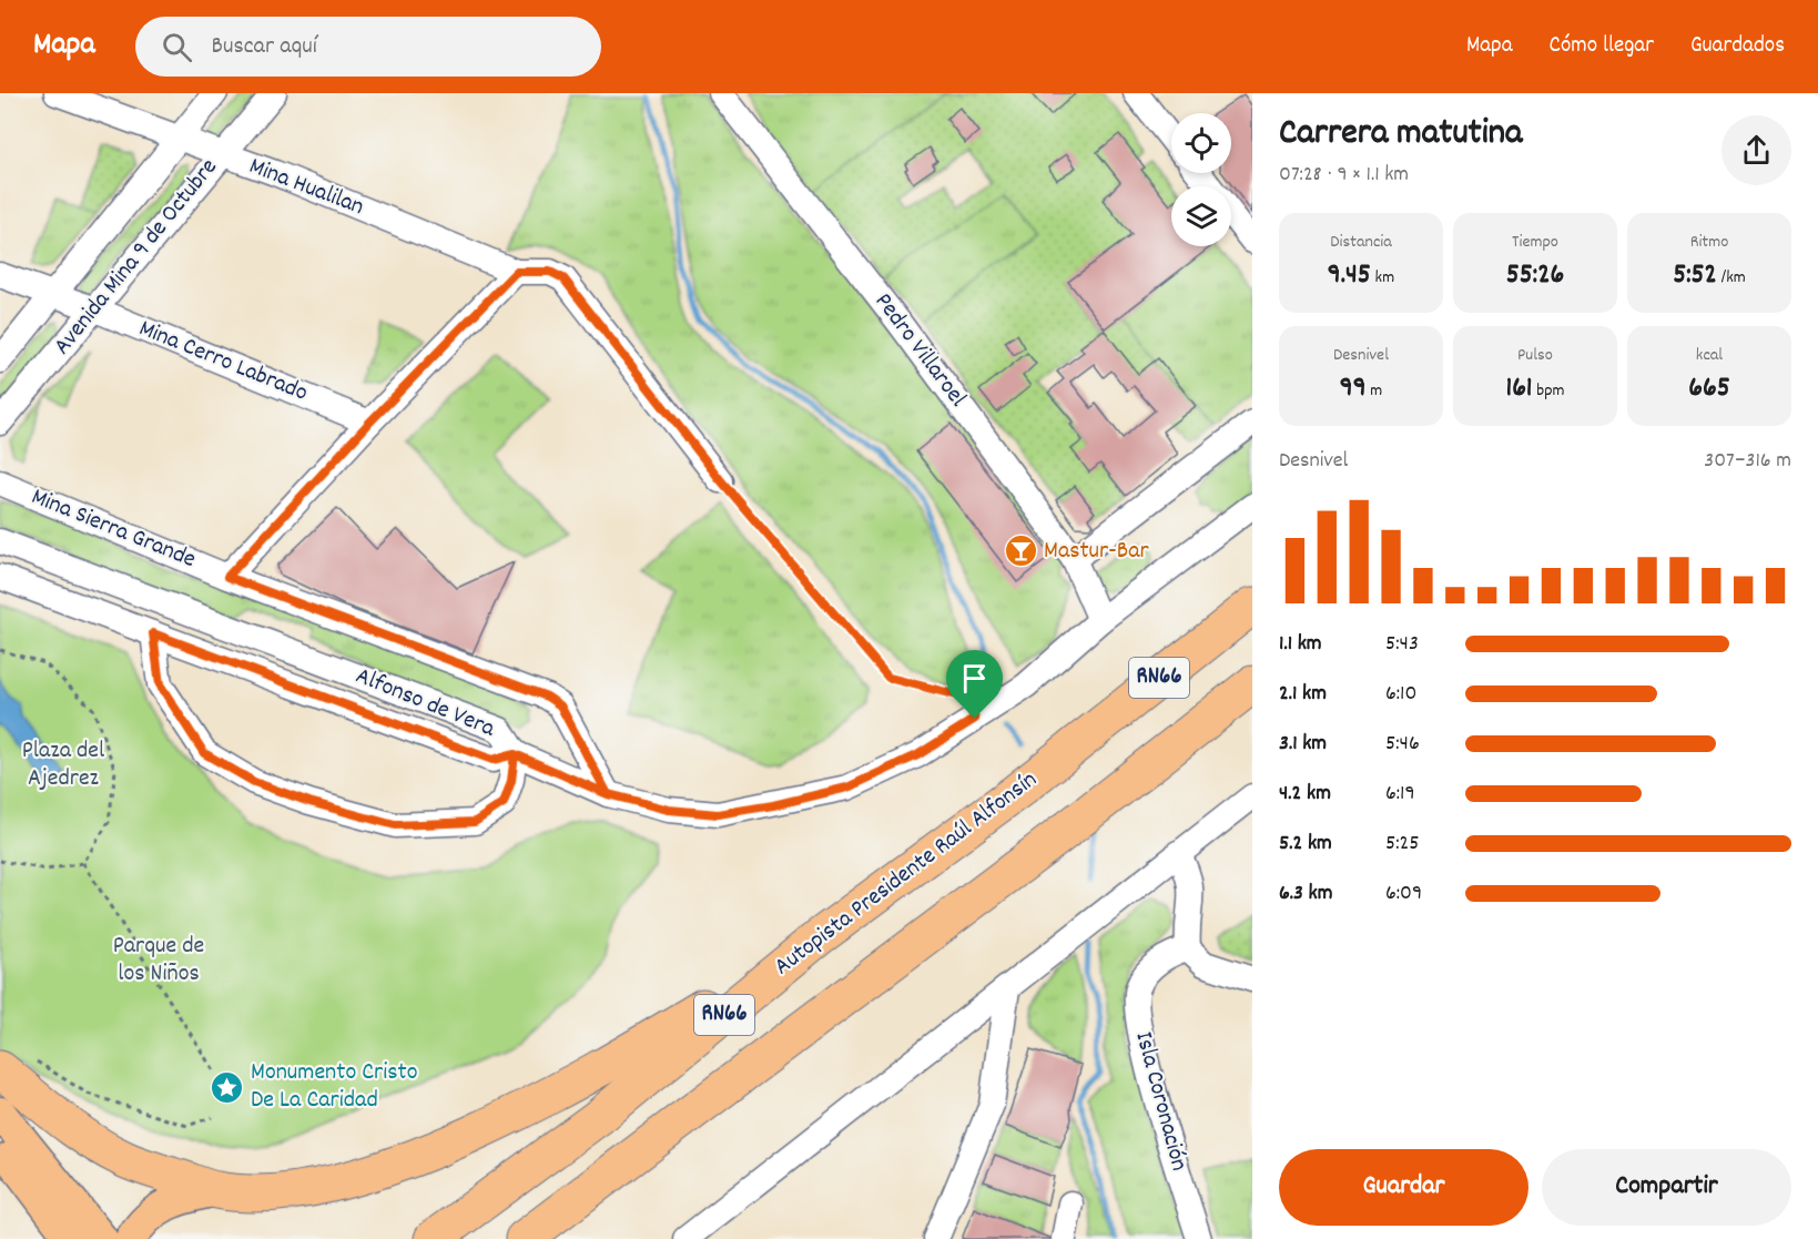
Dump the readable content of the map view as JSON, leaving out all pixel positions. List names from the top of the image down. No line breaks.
{"streets":{"highway":["RN66","Autopista Presidente Raúl Alfonsín"],"street":["Mina Hualilan","Avenida Mina 9 de Octubre","Pedro Villaroel","Mina Cerro Labrado","Mina Sierra Grande","Alfonso de Vera","Isla Coronación"]},"crossings":[["Mina Hualilan","Avenida Mina 9 de Octubre"],["Avenida Mina 9 de Octubre","Mina Cerro Labrado"]],"parks":["Plaza del Ajedrez","Parque de los Niños"],"places":{"bar":["Mastur-Bar"],"place":["Monumento Cristo De La Caridad"]},"page":{"header":"Mapa","search":"Buscar aquí","nav":["Mapa","Cómo llegar","Guardados"],"heading":["Carrera matutina","07:28 · 9 × 1.1 km"],"stats":[["Distancia","9.45 km"],["Tiempo","55:26"],["Ritmo","5:52 /km"],["Desnivel","99 m"],["Pulso","161 bpm"],["kcal","665"]],"chart":["Desnivel","307–316 m"],"list":[{"name":"1.1 km","note":"5:43"},{"name":"2.1 km","note":"6:10"},{"name":"3.1 km","note":"5:46"},{"name":"4.2 km","note":"6:19"},{"name":"5.2 km","note":"5:25"},{"name":"6.3 km","note":"6:09"}],"buttons":["Guardar","Compartir"]}}
